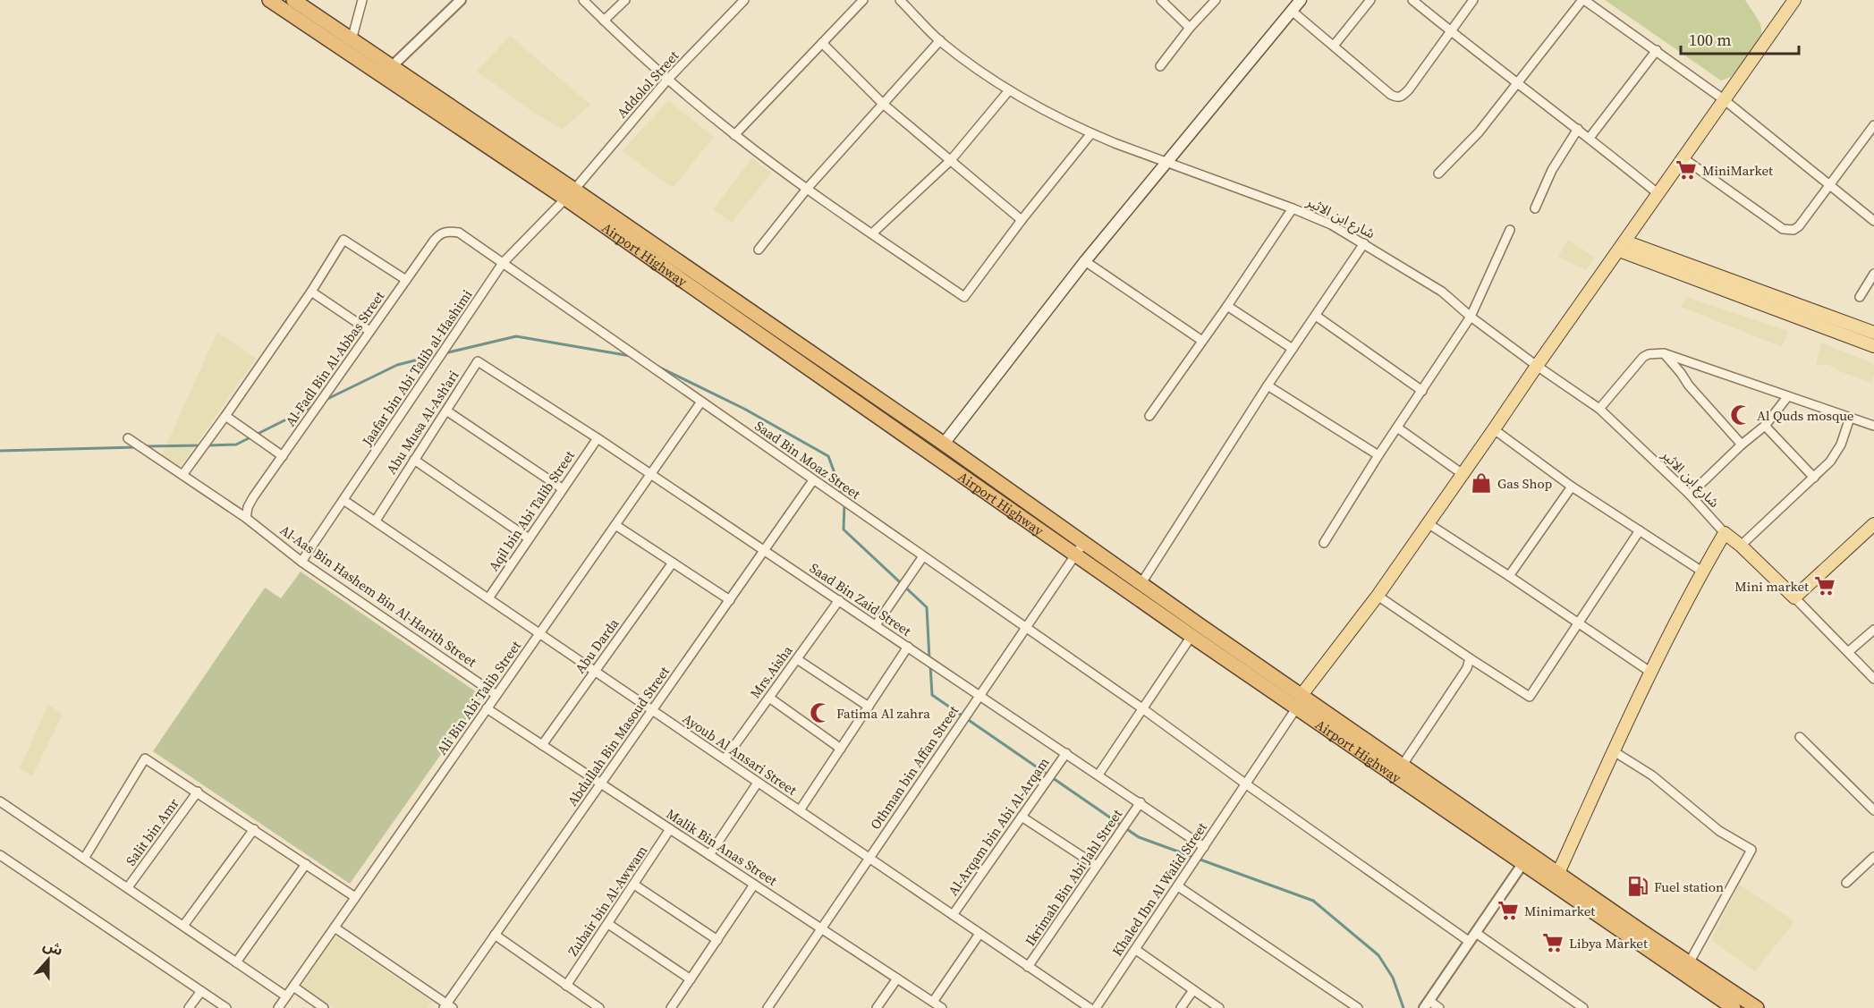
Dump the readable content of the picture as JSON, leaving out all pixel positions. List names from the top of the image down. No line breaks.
{"streets":{"highway":["Airport Highway"],"street":["Addolol Street","شارع ابن الاثير","Al-Fadl Bin Al-Abbas Street","Jaafar bin Abi Talib al-Hashimi","Abu Musa Al-Ash'ari","Saad Bin Moaz Street","Aqil bin Abi Talib Street","Al-Aas Bin Hashem Bin Al-Harith Street","Saad Bin Zaid Street","Abu Darda","Mrs.Aisha","Ali Bin Abi Talib Street","Abdullah Bin Masoud Street","Ayoub Al Ansari Street","Othman bin Affan Street","Al-Arqam bin Abi Al-Arqam","Salit bin Amr","Malik Bin Anas Street","Ikrimah Bin Abi Jahl Street","Khaled Ibn Al Walid Street","Zubair bin Al-Awwam"]},"crossings":[["Addolol Street","Airport Highway"],["Addolol Street","Jaafar bin Abi Talib al-Hashimi"],["Airport Highway","Jaafar bin Abi Talib al-Hashimi"],["Airport Highway","Othman bin Affan Street"],["Airport Highway","Khaled Ibn Al Walid Street"],["Al-Fadl Bin Al-Abbas Street","Saad Bin Moaz Street"],["Al-Fadl Bin Al-Abbas Street","Al-Aas Bin Hashem Bin Al-Harith Street"],["Jaafar bin Abi Talib al-Hashimi","Saad Bin Moaz Street"],["Jaafar bin Abi Talib al-Hashimi","Al-Aas Bin Hashem Bin Al-Harith Street"],["Jaafar bin Abi Talib al-Hashimi","Ayoub Al Ansari Street"],["Abu Musa Al-Ash'ari","Saad Bin Zaid Street"],["Abu Musa Al-Ash'ari","Ayoub Al Ansari Street"],["Saad Bin Moaz Street","Ali Bin Abi Talib Street"],["Saad Bin Moaz Street","Abdullah Bin Masoud Street"],["Saad Bin Moaz Street","Othman bin Affan Street"],["Saad Bin Moaz Street","Khaled Ibn Al Walid Street"],["Aqil bin Abi Talib Street","Saad Bin Zaid Street"],["Aqil bin Abi Talib Street","Ayoub Al Ansari Street"],["Al-Aas Bin Hashem Bin Al-Harith Street","Ali Bin Abi Talib Street"],["Saad Bin Zaid Street","Mrs.Aisha"],["Saad Bin Zaid Street","Ali Bin Abi Talib Street"],["Saad Bin Zaid Street","Abdullah Bin Masoud Street"],["Saad Bin Zaid Street","Othman bin Affan Street"],["Saad Bin Zaid Street","Al-Arqam bin Abi Al-Arqam"],["Saad Bin Zaid Street","Ikrimah Bin Abi Jahl Street"],["Saad Bin Zaid Street","Khaled Ibn Al Walid Street"],["Abu Darda","Ayoub Al Ansari Street"],["Abu Darda","Malik Bin Anas Street"],["Mrs.Aisha","Ayoub Al Ansari Street"],["Ali Bin Abi Talib Street","Ayoub Al Ansari Street"],["Ali Bin Abi Talib Street","Malik Bin Anas Street"],["Abdullah Bin Masoud Street","Ayoub Al Ansari Street"],["Abdullah Bin Masoud Street","Malik Bin Anas Street"],["Ayoub Al Ansari Street","Othman bin Affan Street"],["Ayoub Al Ansari Street","Al-Arqam bin Abi Al-Arqam"],["Ayoub Al Ansari Street","Ikrimah Bin Abi Jahl Street"],["Othman bin Affan Street","Malik Bin Anas Street"],["Malik Bin Anas Street","Zubair bin Al-Awwam"]],"places":{"supermarket":["MiniMarket","Mini market","Minimarket","Libya Market"],"mosque":["Al Quds mosque","Fatima Al zahra"],"shop":["Gas Shop"],"fuel station":["Fuel station"]},"scale_bar":"100 m","north":"top"}
